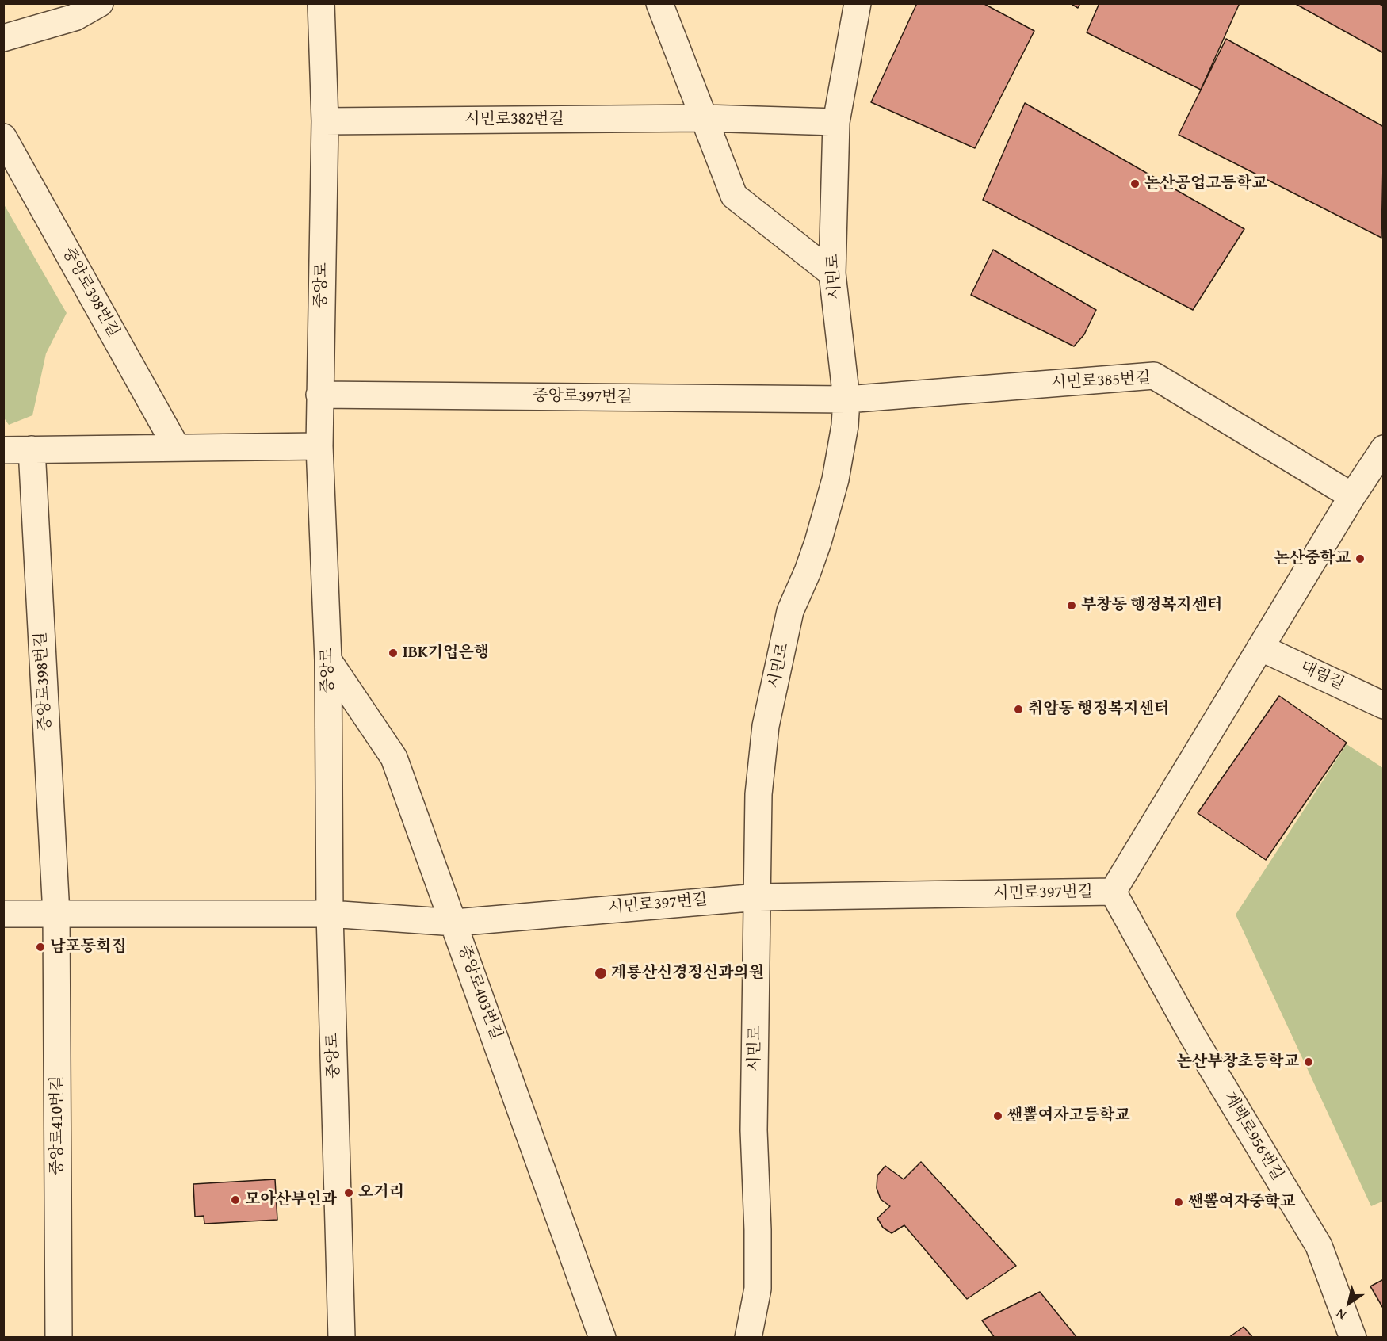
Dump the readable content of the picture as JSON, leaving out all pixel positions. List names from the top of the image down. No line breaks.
{"streets":{"street":["시민로382번길","시민로","중앙로","중앙로398번길","시민로385번길","중앙로397번길","대림길","시민로397번길","중앙로403번길","중앙로410번길","계백로956번길"]},"crossings":[["시민로382번길","시민로"],["시민로382번길","중앙로"],["시민로","시민로385번길"],["시민로","중앙로397번길"],["시민로","시민로397번길"],["중앙로","중앙로397번길"],["중앙로","시민로397번길"],["중앙로","중앙로403번길"],["중앙로398번길","중앙로410번길"],["시민로385번길","중앙로397번길"],["시민로385번길","시민로397번길"],["대림길","시민로397번길"],["시민로397번길","중앙로403번길"],["시민로397번길","계백로956번길"]],"places":["논산공업고등학교","논산중학교","부창동 행정복지센터","IBK기업은행","취암동 행정복지센터","남포동회집","계룡산신경정신과의원","논산부창초등학교","쌘뽈여자고등학교","오거리","모아산부인과","쌘뽈여자중학교"],"north":"bottom left"}
